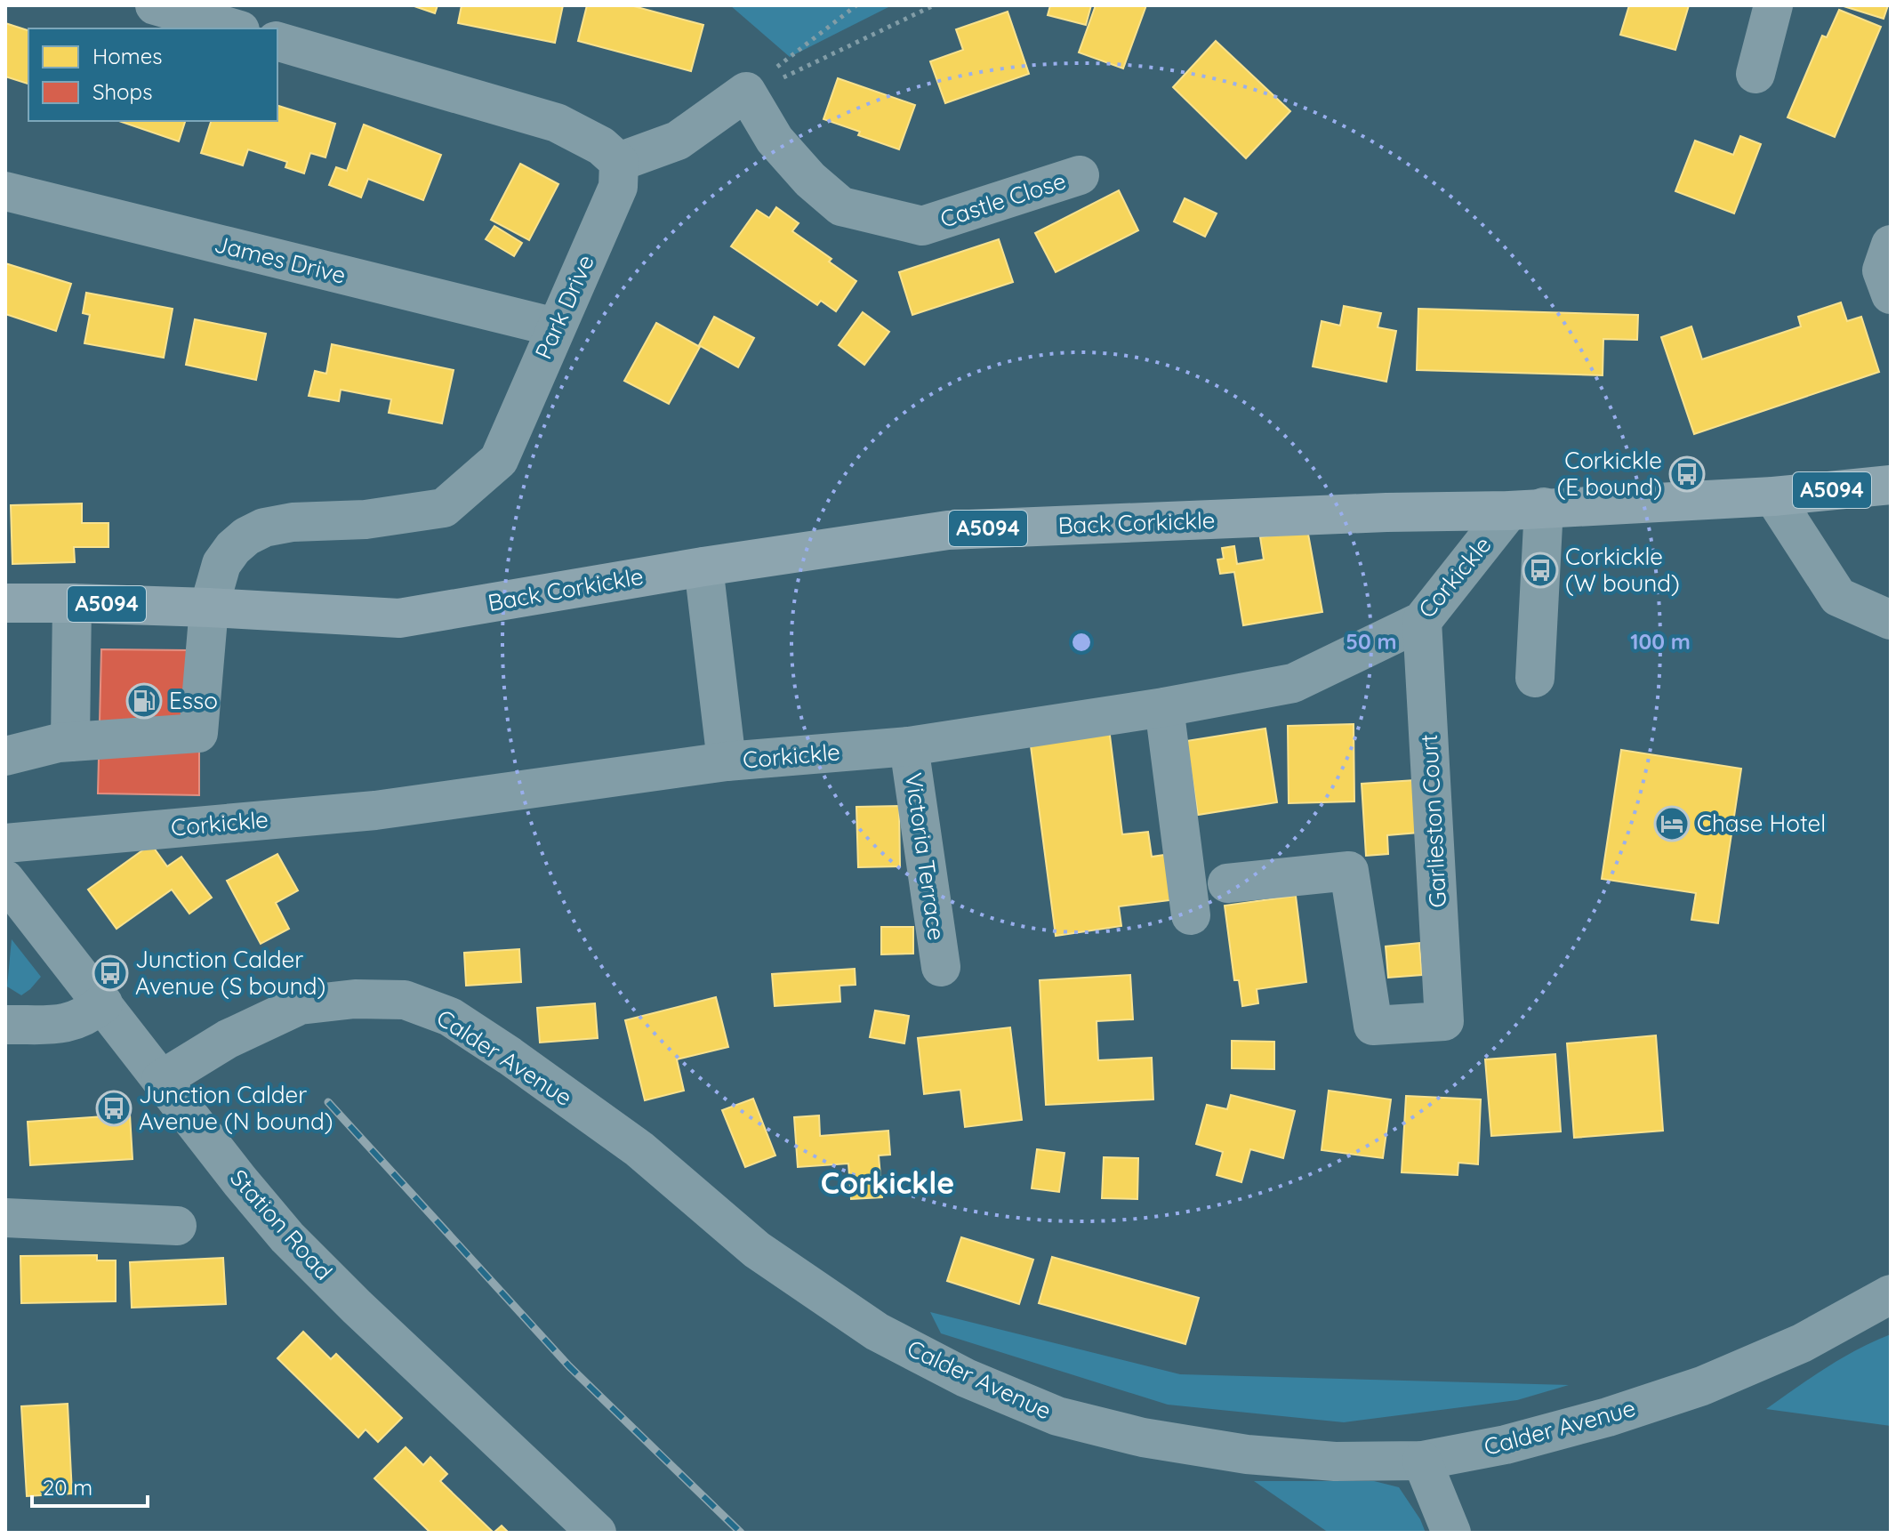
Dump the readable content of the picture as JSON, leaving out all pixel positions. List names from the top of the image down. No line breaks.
{"streets":{"main road":["A5094","Back Corkickle"],"street":["Castle Close","James Drive","Park Drive","Corkickle","Garlieston Court","Victoria Terrace","Calder Avenue","Station Road"]},"crossings":[["James Drive","Park Drive"],["Park Drive","A5094"],["Park Drive","Back Corkickle"],["A5094","Back Corkickle"],["Back Corkickle","Corkickle"],["Corkickle","Garlieston Court"],["Corkickle","Victoria Terrace"],["Calder Avenue","Station Road"]],"districts":["Corkickle"],"places":{"bus stop":["Corkickle (E bound)","Corkickle (W bound)","Junction Calder Avenue (S bound)","Junction Calder Avenue (N bound)"],"fuel station":["Esso"],"hotel":["Chase Hotel"]},"legend":["Homes","Shops"],"scale_bar":"20 m","rings":["50 m","100 m"]}
